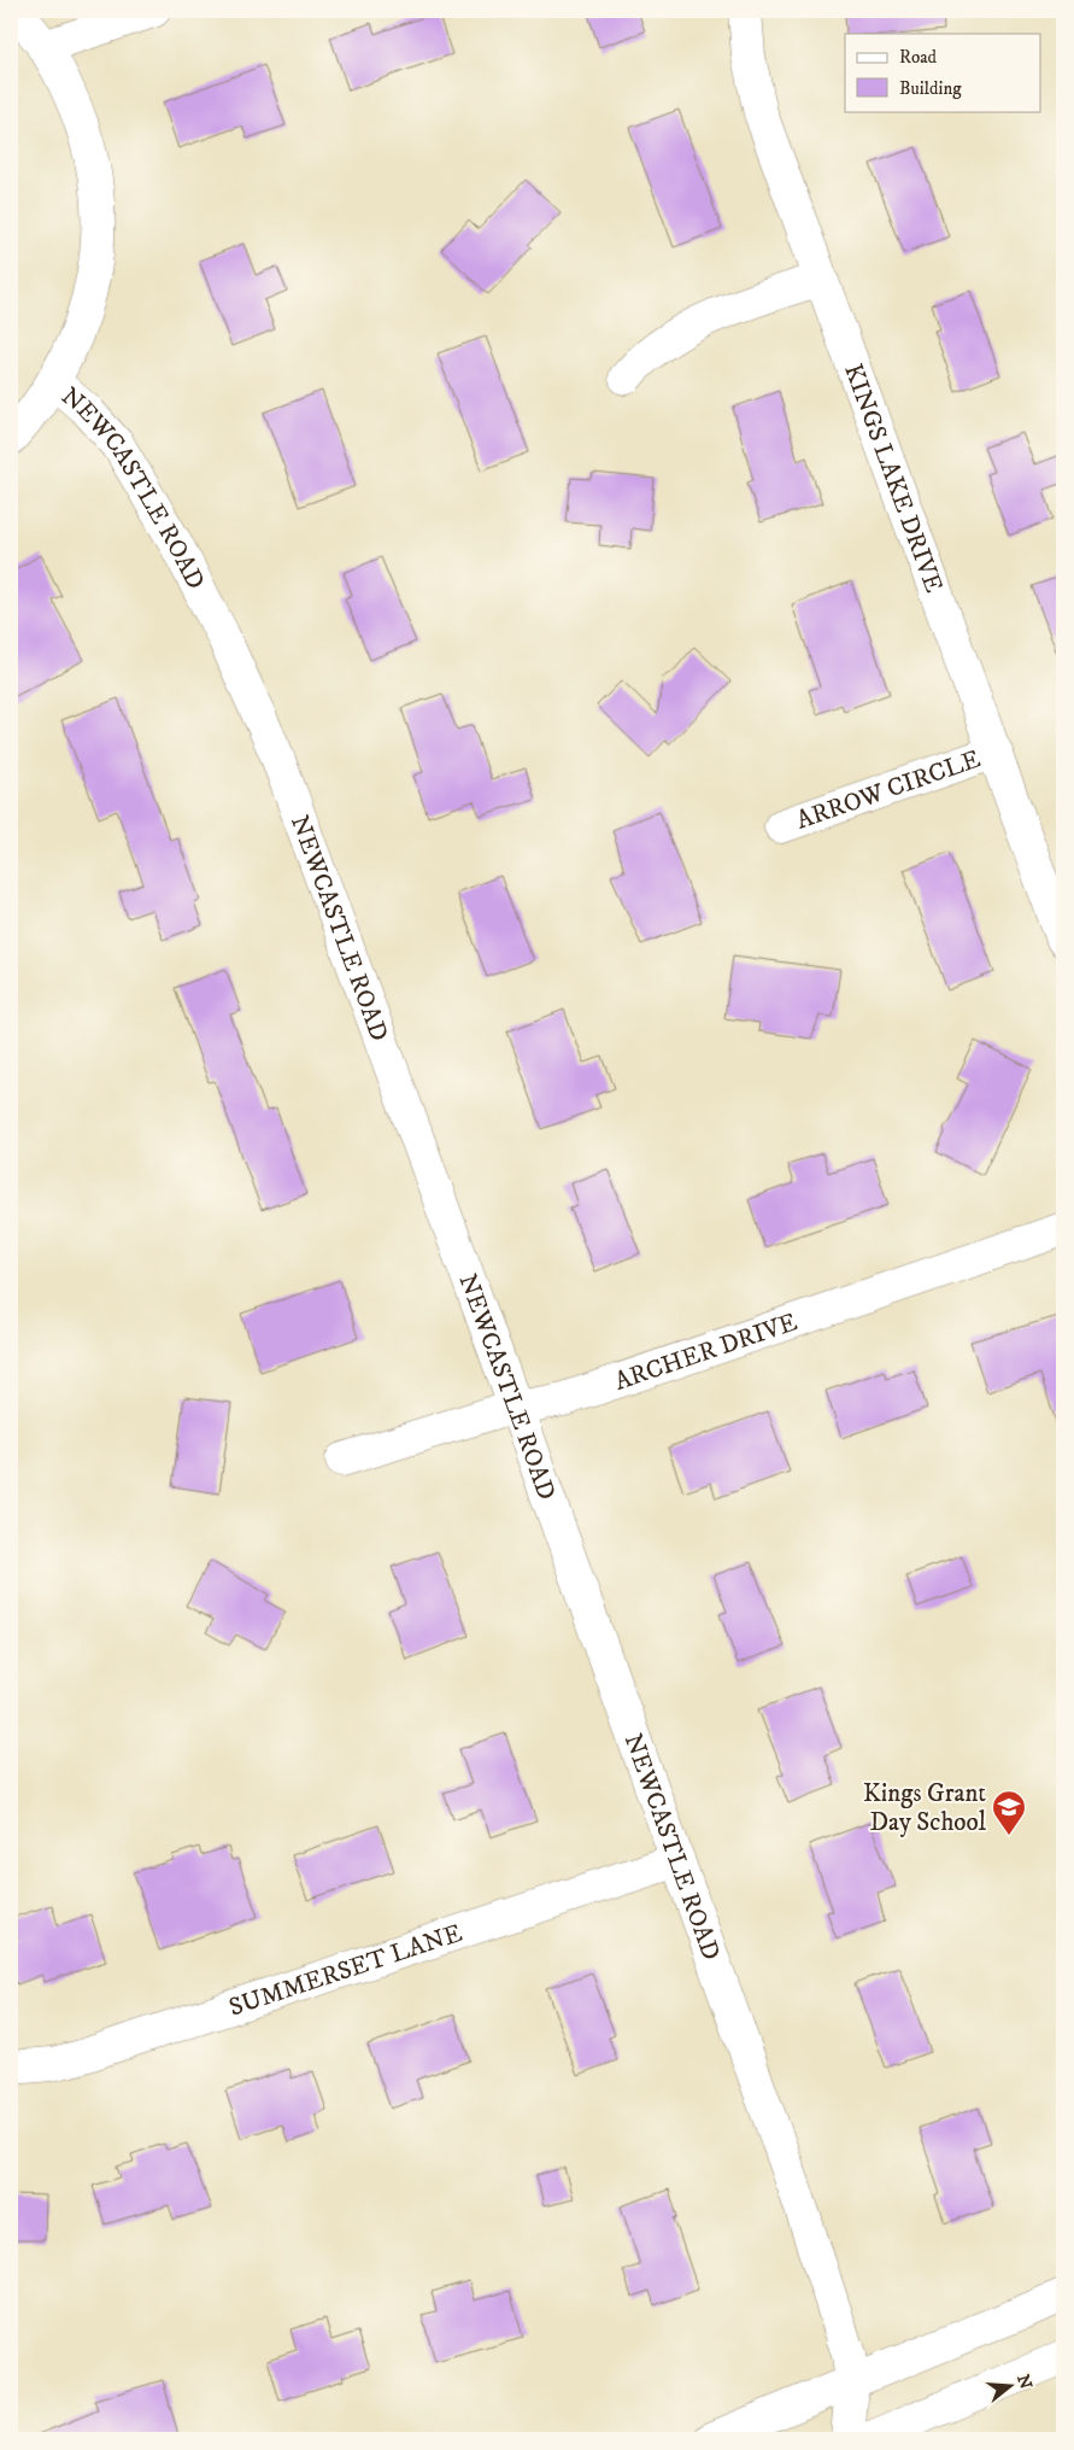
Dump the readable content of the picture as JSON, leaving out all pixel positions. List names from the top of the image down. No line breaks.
{"streets":{"street":["KINGS LAKE DRIVE","NEWCASTLE ROAD","ARROW CIRCLE","ARCHER DRIVE","SUMMERSET LANE"]},"crossings":[["KINGS LAKE DRIVE","ARROW CIRCLE"],["NEWCASTLE ROAD","ARCHER DRIVE"],["NEWCASTLE ROAD","SUMMERSET LANE"]],"places":{"school or university":["Kings Grant Day School"]},"legend":["Road","Building"],"north":"right"}
